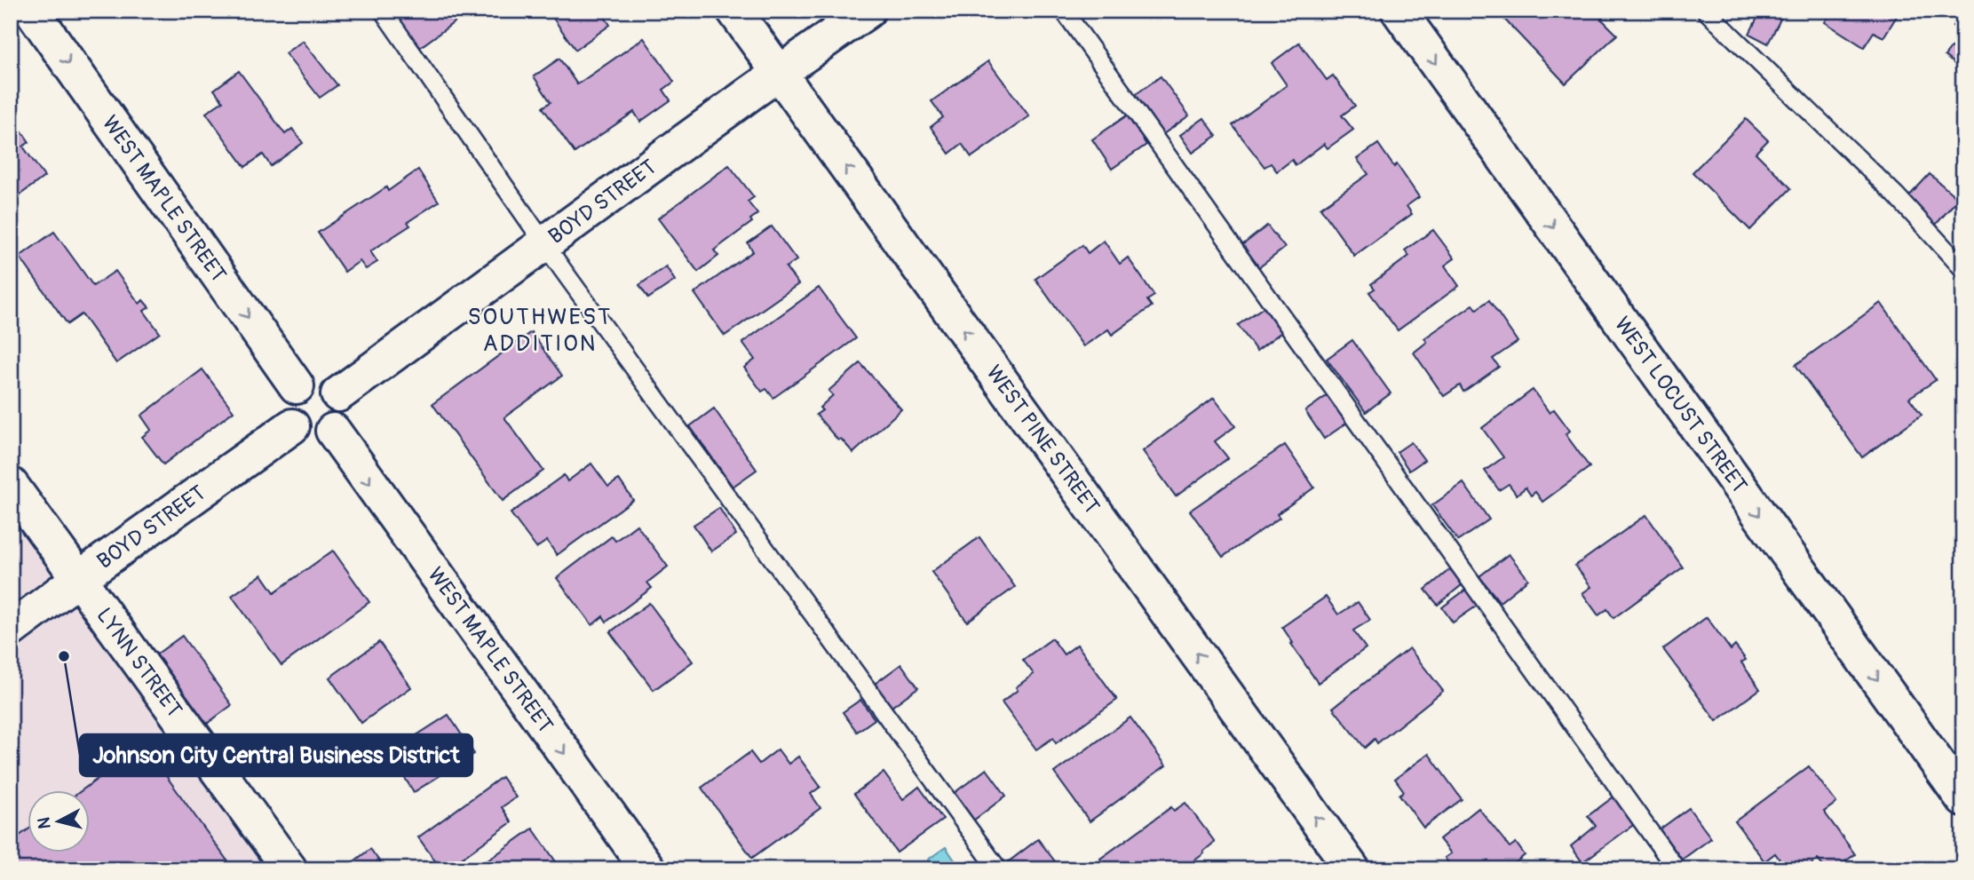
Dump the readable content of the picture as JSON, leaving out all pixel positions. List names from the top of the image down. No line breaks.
{"streets":{"street":["WEST MAPLE STREET","BOYD STREET","WEST LOCUST STREET","WEST PINE STREET","LYNN STREET"]},"crossings":[["WEST MAPLE STREET","BOYD STREET"],["BOYD STREET","WEST PINE STREET"],["BOYD STREET","LYNN STREET"]],"one_way":["WEST MAPLE STREET","WEST LOCUST STREET","WEST PINE STREET"],"districts":["SOUTHWEST ADDITION"],"places":["Johnson City Central Business District"],"north":"left"}
